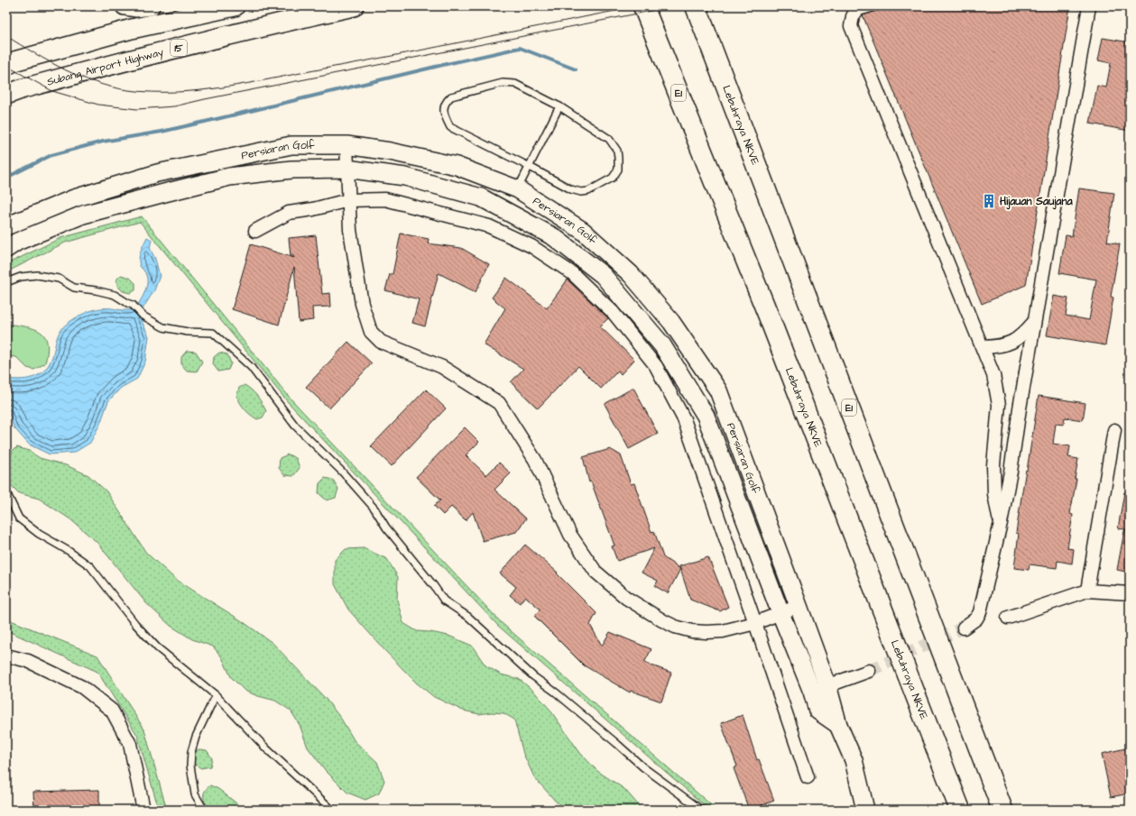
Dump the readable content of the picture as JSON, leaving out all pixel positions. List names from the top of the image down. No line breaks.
{"streets":{"highway":["E1","Lebuhraya NKVE"],"main road":["15","Subang Airport Highway"],"street":["Persiaran Golf"]},"places":{"building":["Hijauan Saujana"]}}
